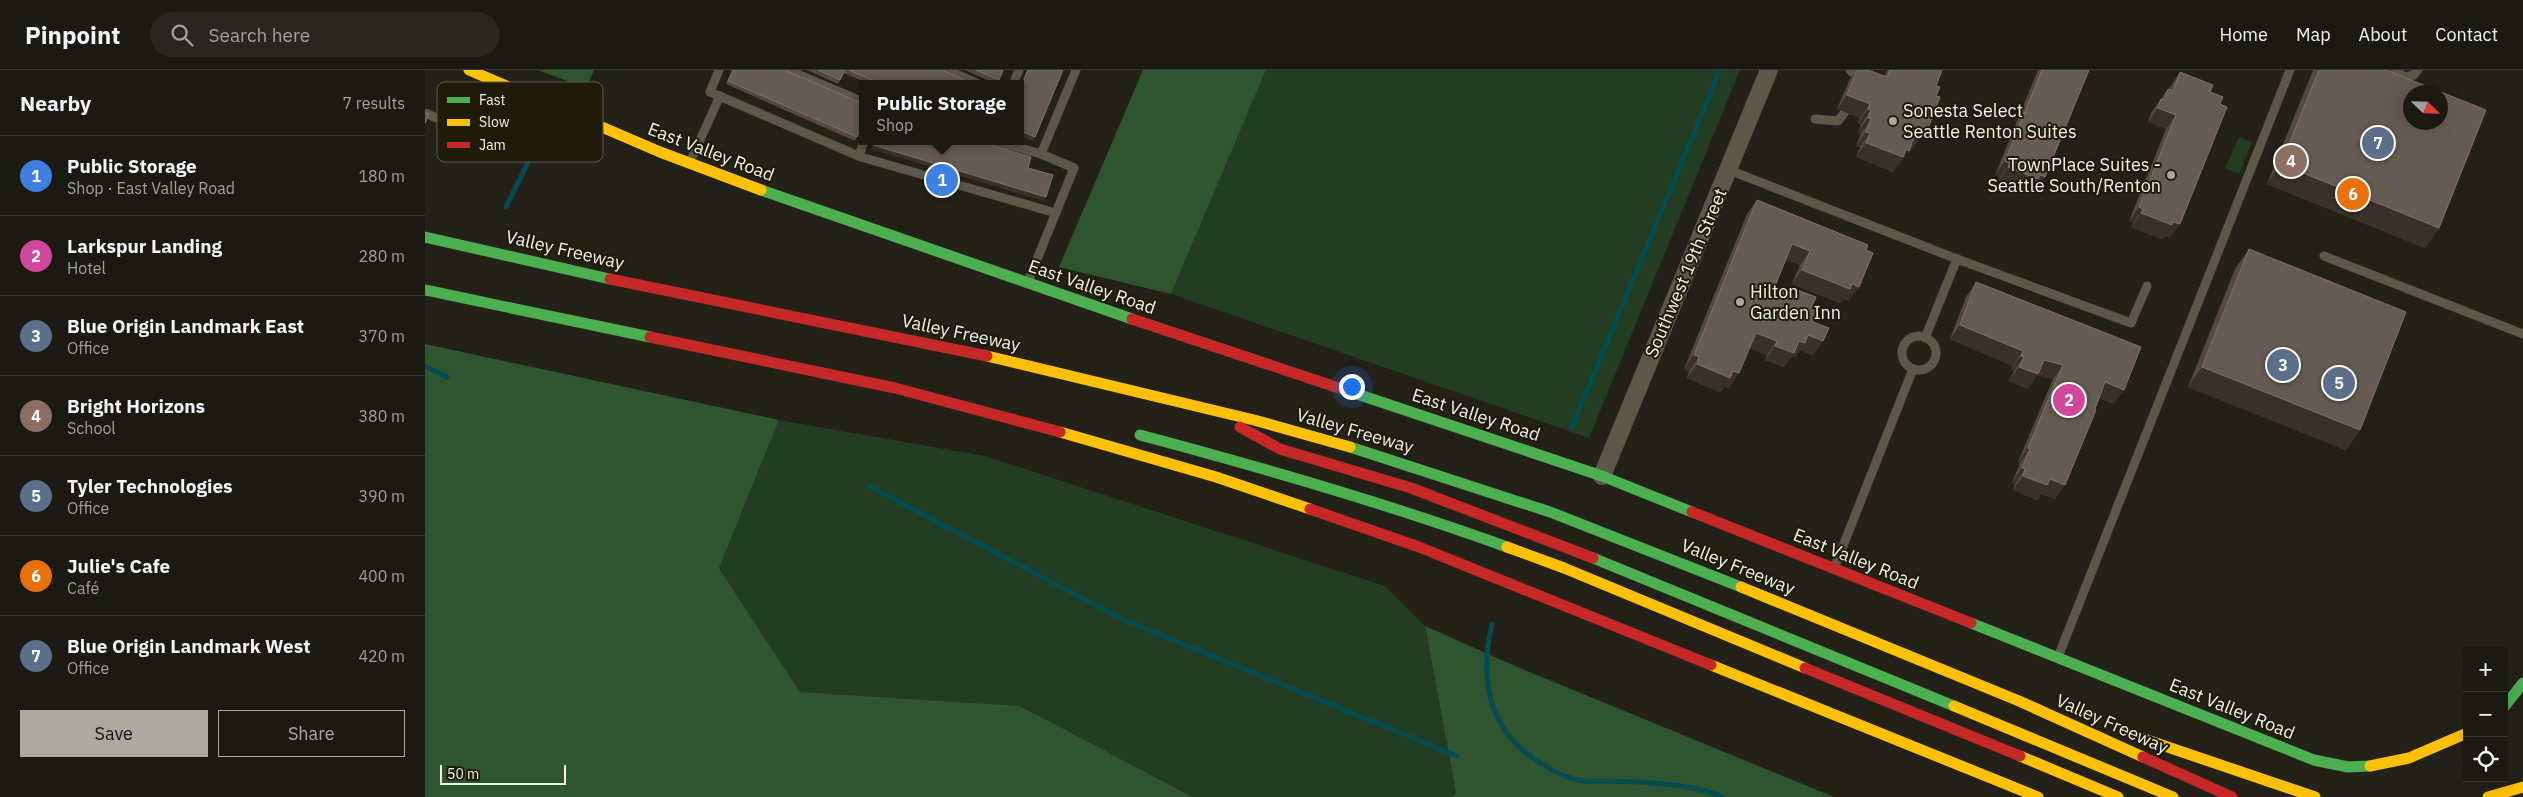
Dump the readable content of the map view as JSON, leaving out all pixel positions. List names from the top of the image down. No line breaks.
{"streets":{"main road":["East Valley Road","Valley Freeway"],"street":["Southwest 19th Street"]},"crossings":[["East Valley Road","Southwest 19th Street"]],"places":["Sonesta Select Seattle Renton Suites","TownPlace Suites - Seattle South/Renton","Hilton Garden Inn"],"legend":["Fast","Slow","Jam"],"scale_bar":"50 m","north":"bottom right","page":{"header":"Pinpoint","search":"Search here","nav":["Home","Map","About","Contact"],"heading":["Nearby","7 results"],"popup":["Public Storage","Shop"],"pins":["7","4","1","6","3","5","2"],"list":[{"mark":"1","name":"Public Storage","note":"Shop · East Valley Road","value":"180 m"},{"mark":"2","name":"Larkspur Landing","note":"Hotel","value":"280 m"},{"mark":"3","name":"Blue Origin Landmark East","note":"Office","value":"370 m"},{"mark":"4","name":"Bright Horizons","note":"School","value":"380 m"},{"mark":"5","name":"Tyler Technologies","note":"Office","value":"390 m"},{"mark":"6","name":"Julie's Cafe","note":"Café","value":"400 m"},{"mark":"7","name":"Blue Origin Landmark West","note":"Office","value":"420 m"}],"map_buttons":["+","−"],"buttons":["Save","Share"],"scale":"50 m"}}
